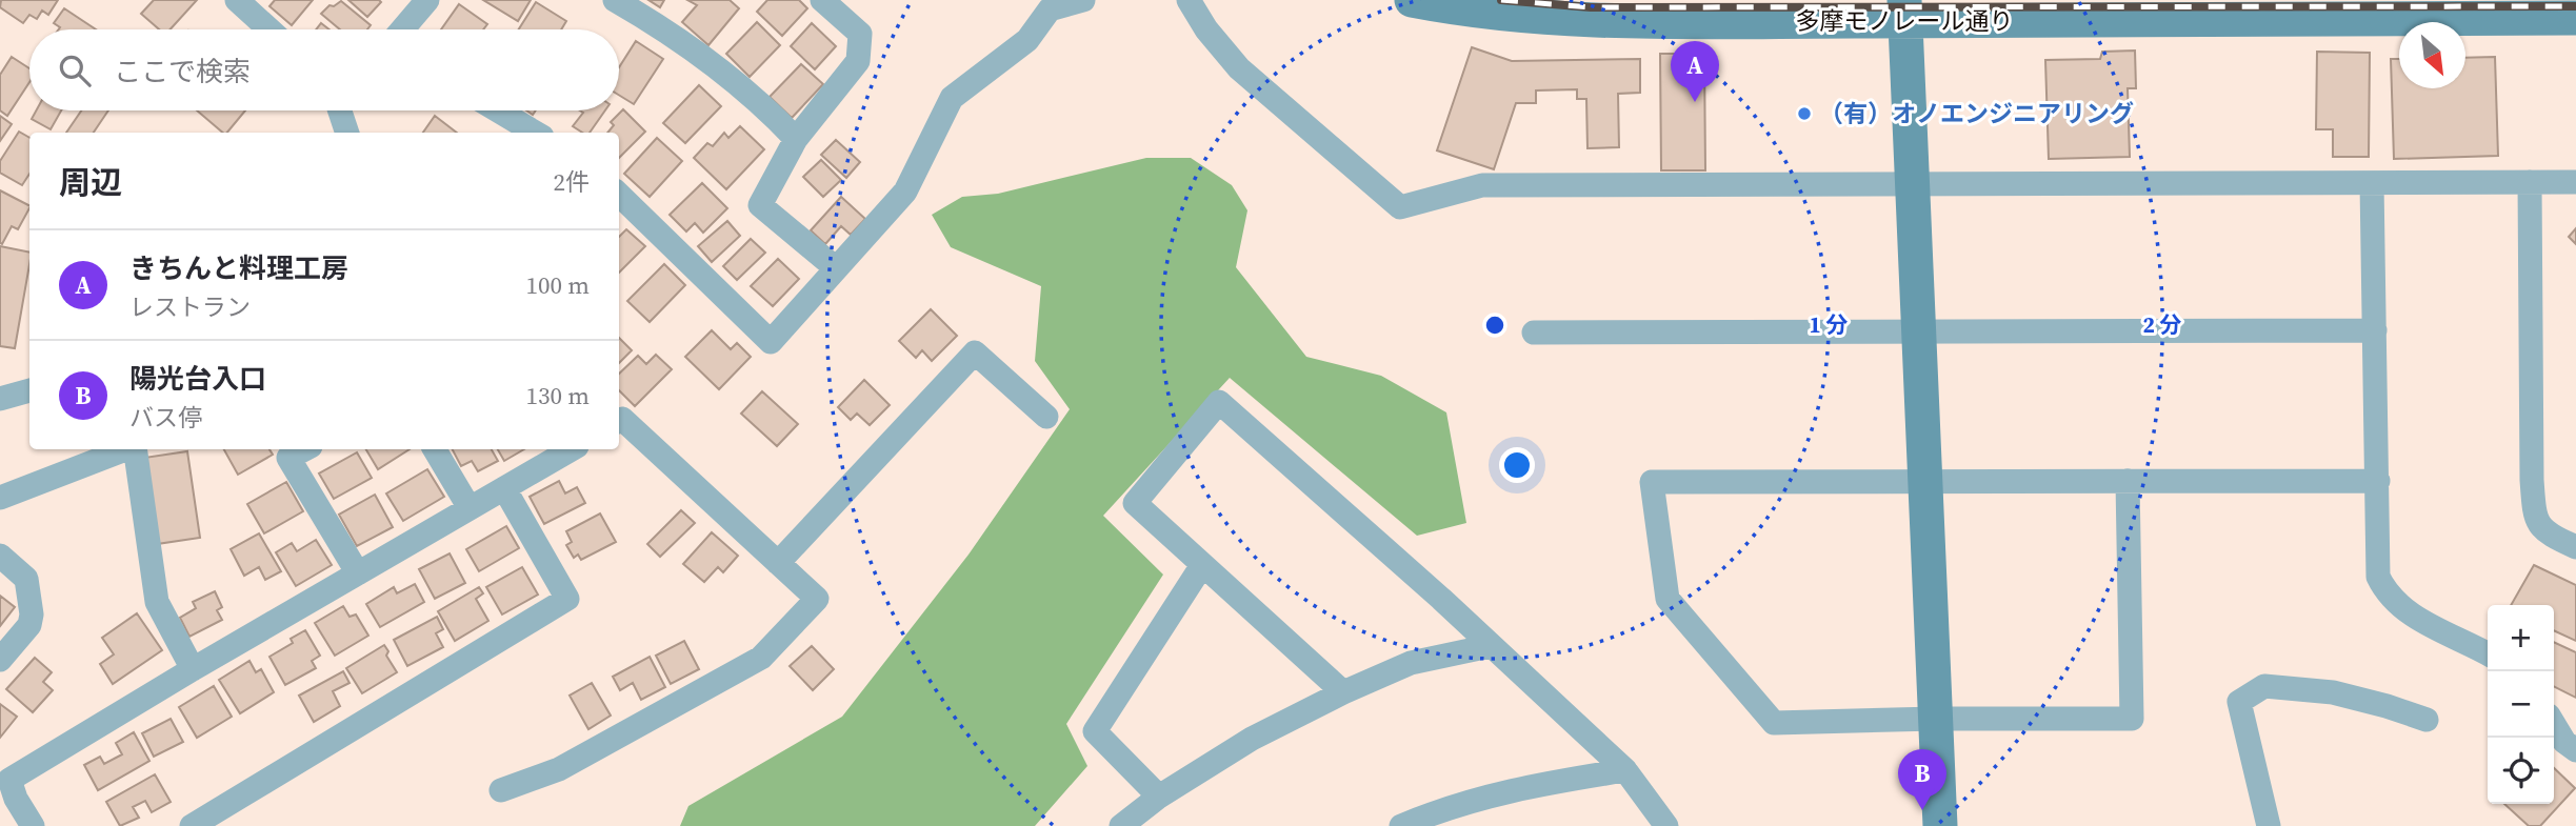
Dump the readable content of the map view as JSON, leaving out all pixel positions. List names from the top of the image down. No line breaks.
{"streets":{"main road":["多摩モノレール通り"]},"places":["（有）オノエンジニアリング"],"north":"bottom right","page":{"search":"ここで検索","pins":["A","B"],"heading":["周辺","2件"],"list":[{"mark":"A","name":"きちんと料理工房","note":"レストラン","value":"100 m"},{"mark":"B","name":"陽光台入口","note":"バス停","value":"130 m"}],"map_buttons":["+","−"]},"rings":["1 分","2 分"]}
